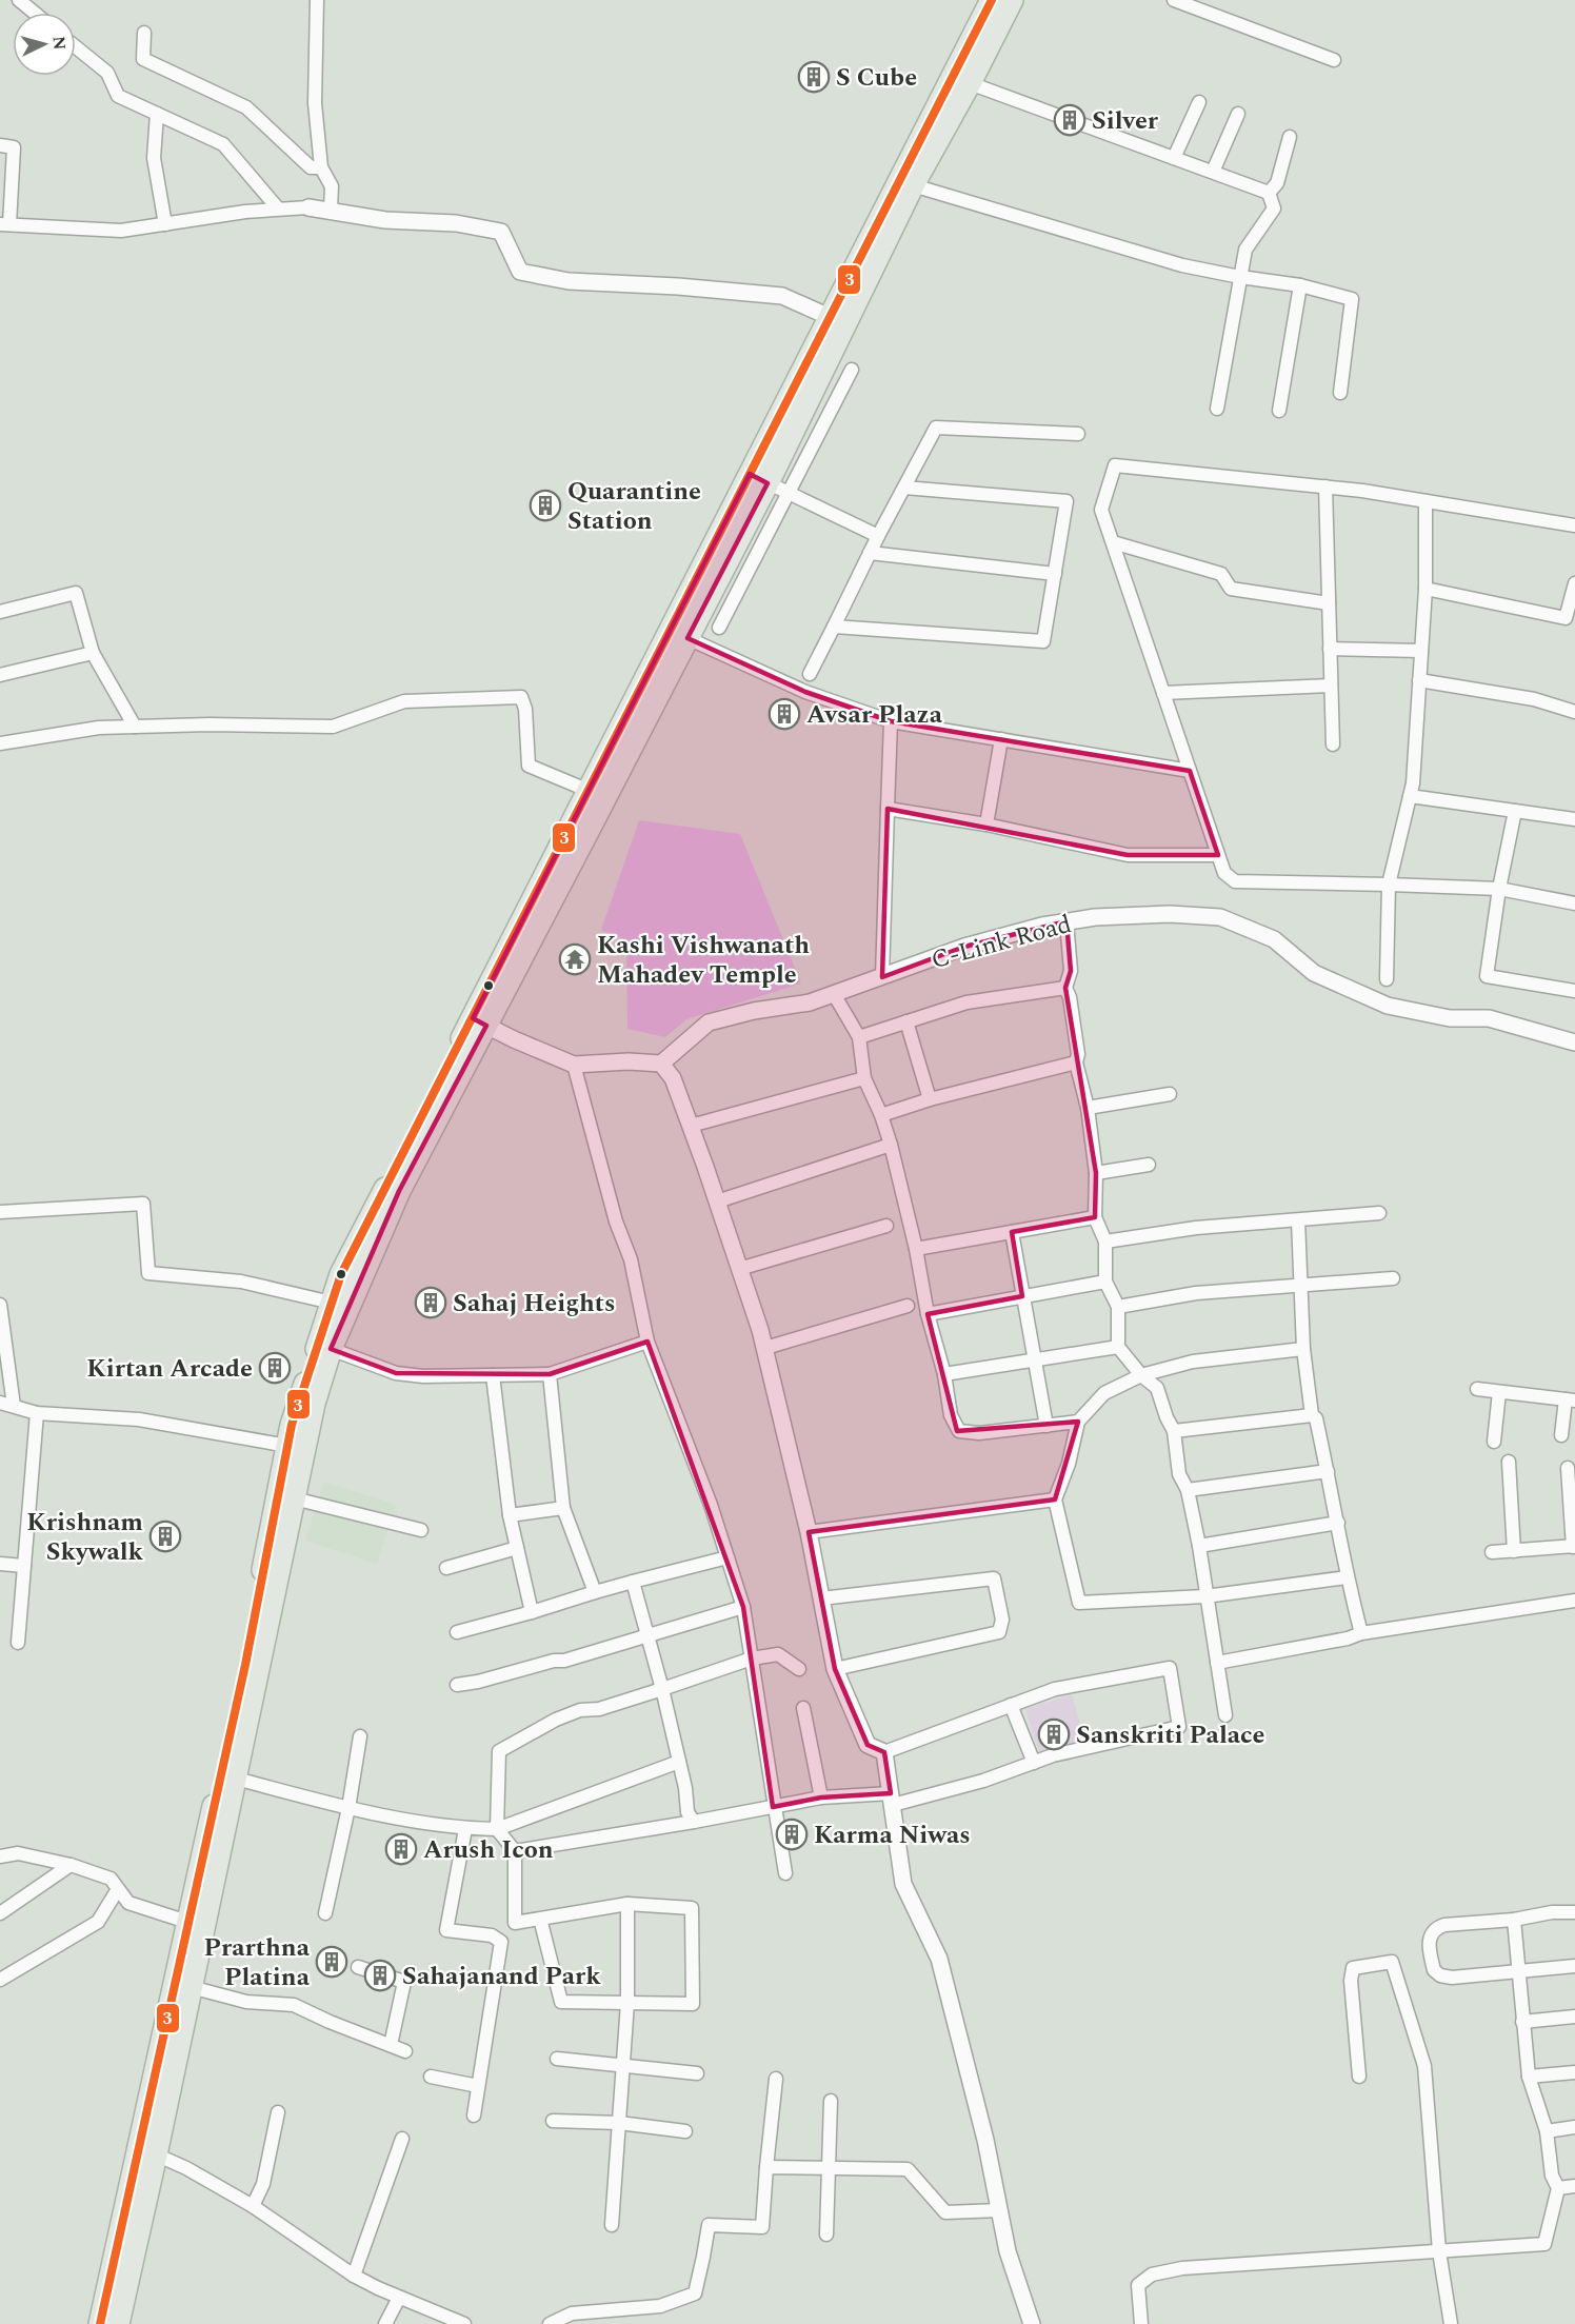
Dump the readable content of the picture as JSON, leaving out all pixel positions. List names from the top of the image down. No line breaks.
{"streets":{"street":["C-Link Road"]},"places":{"building":["S Cube","Silver","Quarantine Station","Avsar Plaza","Sahaj Heights","Kirtan Arcade","Krishnam Skywalk","Sanskriti Palace","Karma Niwas","Arush Icon","Prarthna Platina","Sahajanand Park"],"temple":["Kashi Vishwanath Mahadev Temple"]},"lines":["transit line 3"],"north":"right"}
